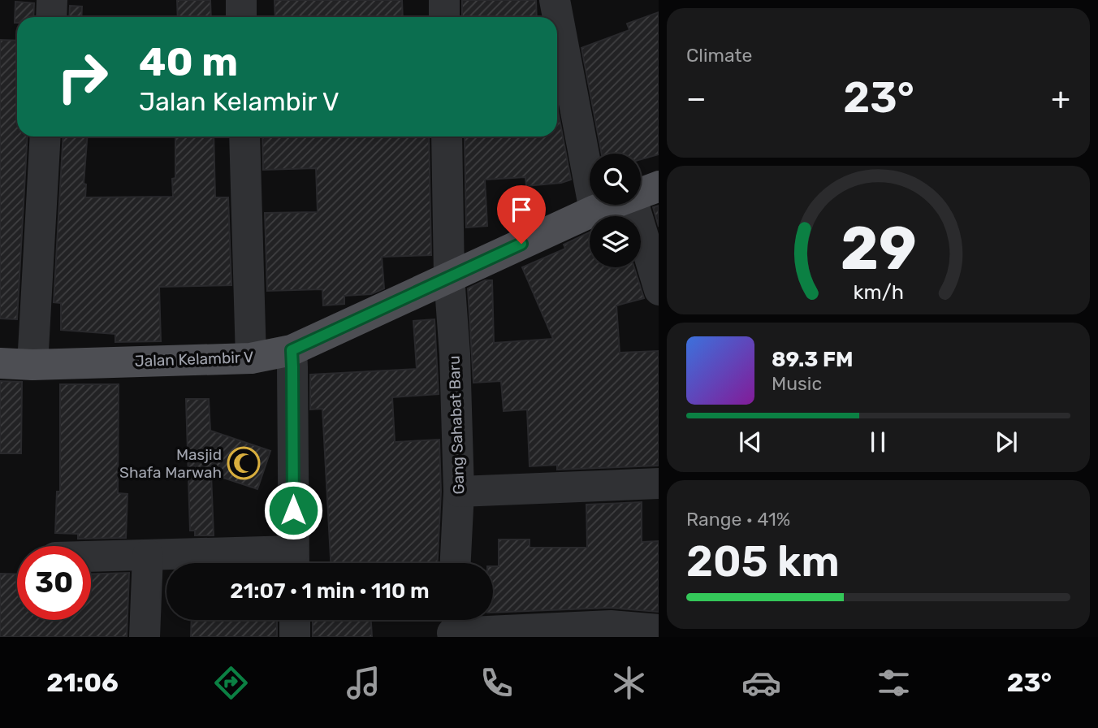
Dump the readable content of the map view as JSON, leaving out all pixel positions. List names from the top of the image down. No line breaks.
{"streets":{"main road":["Jalan Kelambir V"],"street":["Gang Sahabat Baru"]},"crossings":[["Jalan Kelambir V","Gang Sahabat Baru"]],"places":{"mosque":["Masjid Shafa Marwah"]},"page":{"tile":["Climate",["Range · 41%","205 km"]],"turn":["40 m","Jalan Kelambir V"],"heat":["−","23°","+"],"song":["89.3 FM","Music"],"limit":"30","trip":"21:07 · 1 min · 110 m","tabs":["21:06","23°"],"gauge":["29","km/h"]}}
